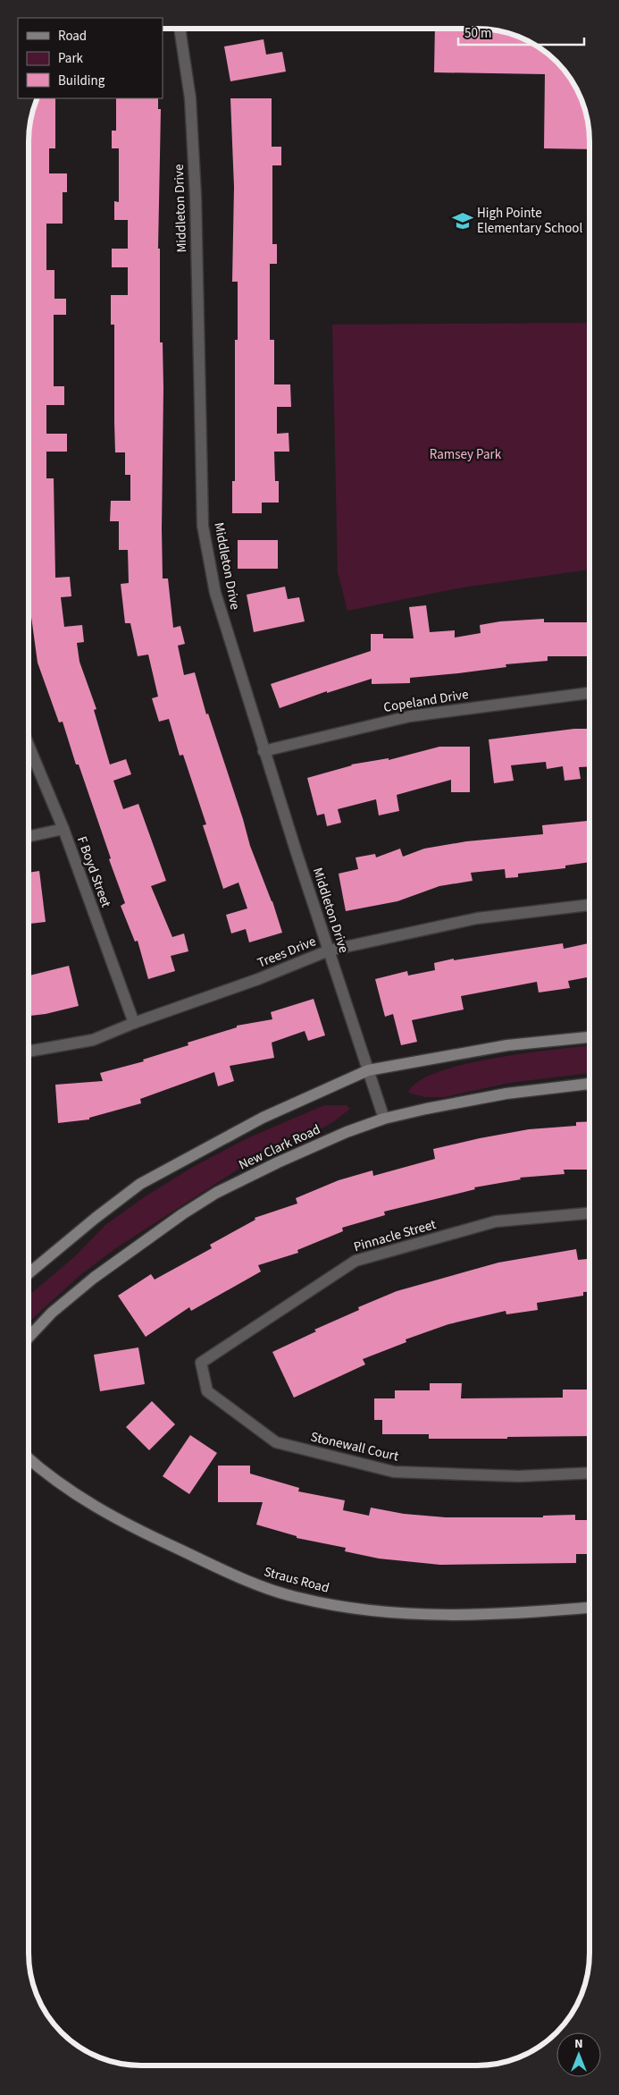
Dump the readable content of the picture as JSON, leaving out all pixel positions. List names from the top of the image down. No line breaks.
{"streets":{"main road":["New Clark Road","Straus Road"],"street":["Middleton Drive","Copeland Drive","F Boyd Street","Trees Drive","Pinnacle Street","Stonewall Court"]},"crossings":[["Middleton Drive","Copeland Drive"],["Middleton Drive","Trees Drive"],["Middleton Drive","New Clark Road"],["F Boyd Street","Trees Drive"],["Pinnacle Street","Stonewall Court"]],"parks":["Ramsey Park"],"places":{"school or university":["High Pointe Elementary School"]},"legend":["Road","Park","Building"],"scale_bar":"50 m","north":"top"}
